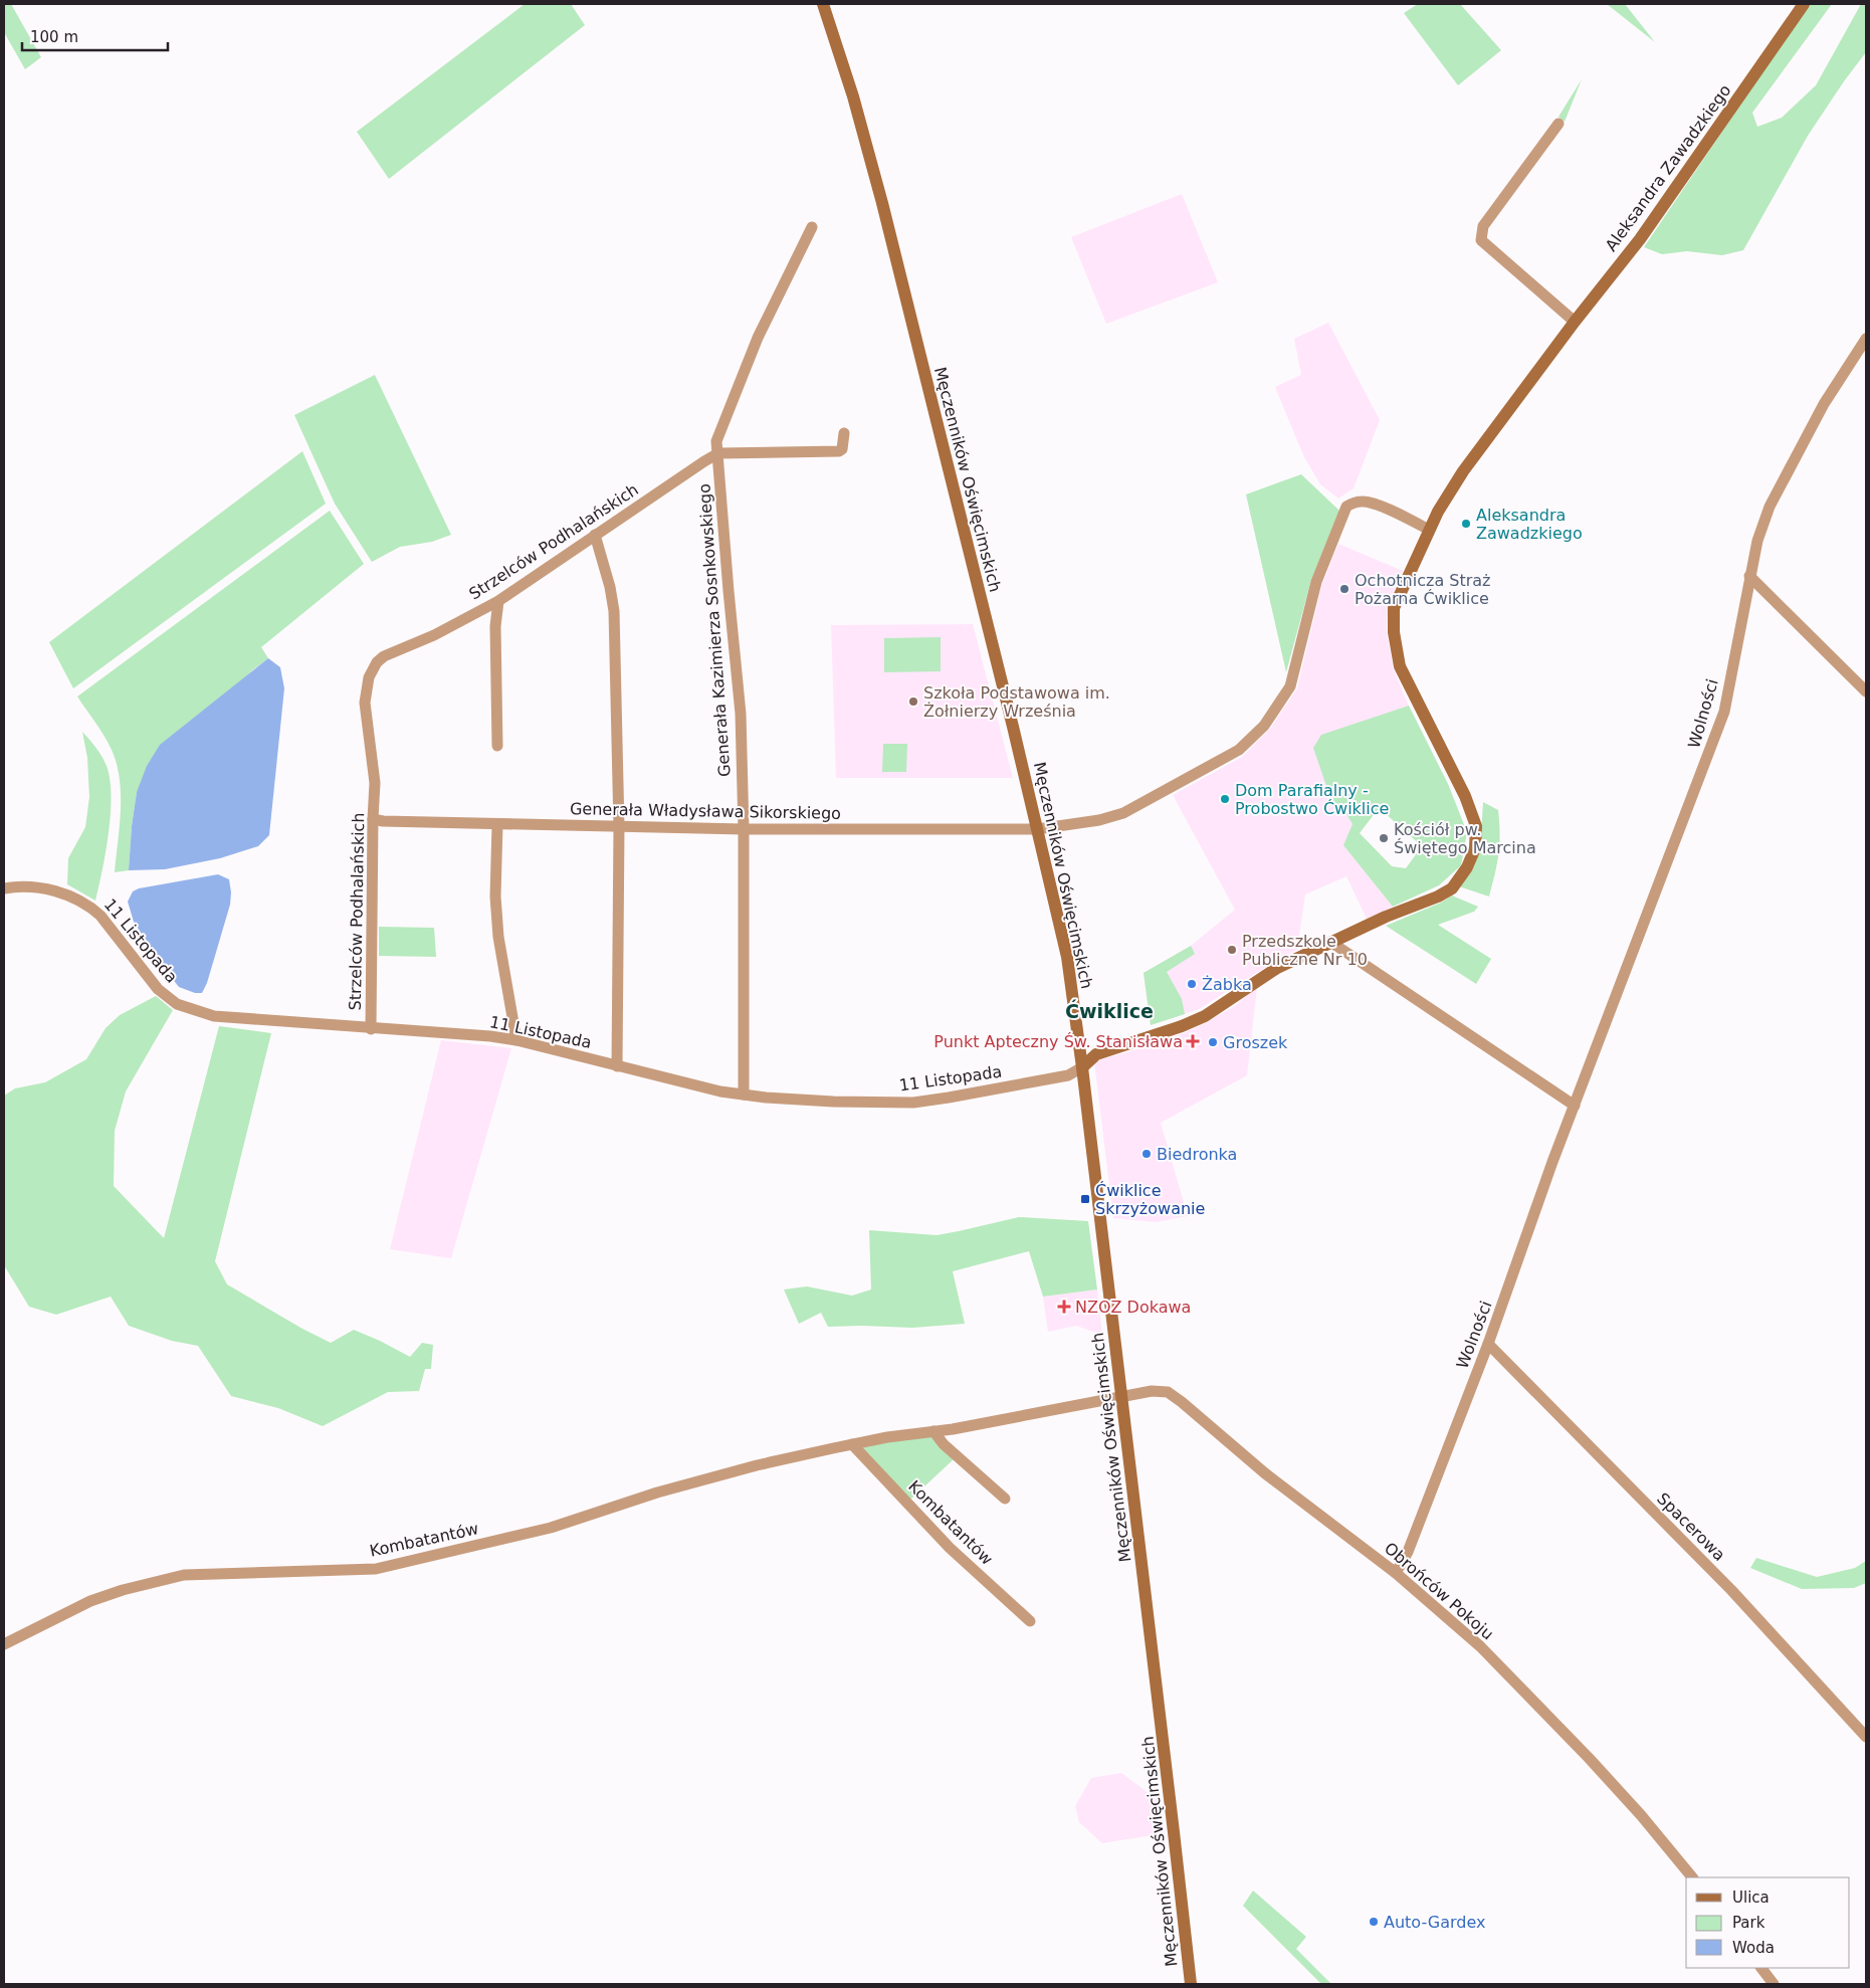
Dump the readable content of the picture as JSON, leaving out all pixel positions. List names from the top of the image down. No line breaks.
{"streets":{"main road":["Aleksandra Zawadzkiego","Męczenników Oświęcimskich"],"street":["Strzelców Podhalańskich","Generała Kazimierza Sosnkowskiego","Wolności","Generała Władysława Sikorskiego","11 Listopada","Kombatantów","Spacerowa","Obrońców Pokoju"]},"crossings":[["Aleksandra Zawadzkiego","Męczenników Oświęcimskich"],["Aleksandra Zawadzkiego","Generała Władysława Sikorskiego"],["Aleksandra Zawadzkiego","11 Listopada"],["Męczenników Oświęcimskich","Generała Władysława Sikorskiego"],["Męczenników Oświęcimskich","11 Listopada"],["Męczenników Oświęcimskich","Kombatantów"],["Męczenników Oświęcimskich","Obrońców Pokoju"],["Strzelców Podhalańskich","Generała Kazimierza Sosnkowskiego"],["Strzelców Podhalańskich","Generała Władysława Sikorskiego"],["Strzelców Podhalańskich","11 Listopada"],["Generała Kazimierza Sosnkowskiego","Generała Władysława Sikorskiego"],["Generała Kazimierza Sosnkowskiego","11 Listopada"],["Wolności","Spacerowa"],["Wolności","Obrońców Pokoju"],["Kombatantów","Obrońców Pokoju"]],"districts":["Ćwiklice"],"places":{"other":["Aleksandra Zawadzkiego","Ochotnicza Straż Pożarna Ćwiklice","Szkoła Podstawowa im. Żołnierzy Września","Dom Parafialny - Probostwo Ćwiklice","Kościół pw. Świętego Marcina","Przedszkole Publiczne Nr 10","Żabka","Groszek","Biedronka","Auto-Gardex"],"health":["Punkt Apteczny Św. Stanisława","NZOZ Dokawa"],"transit":["Ćwiklice Skrzyżowanie"]},"legend":["Ulica","Park","Woda"],"scale_bar":"100 m"}
